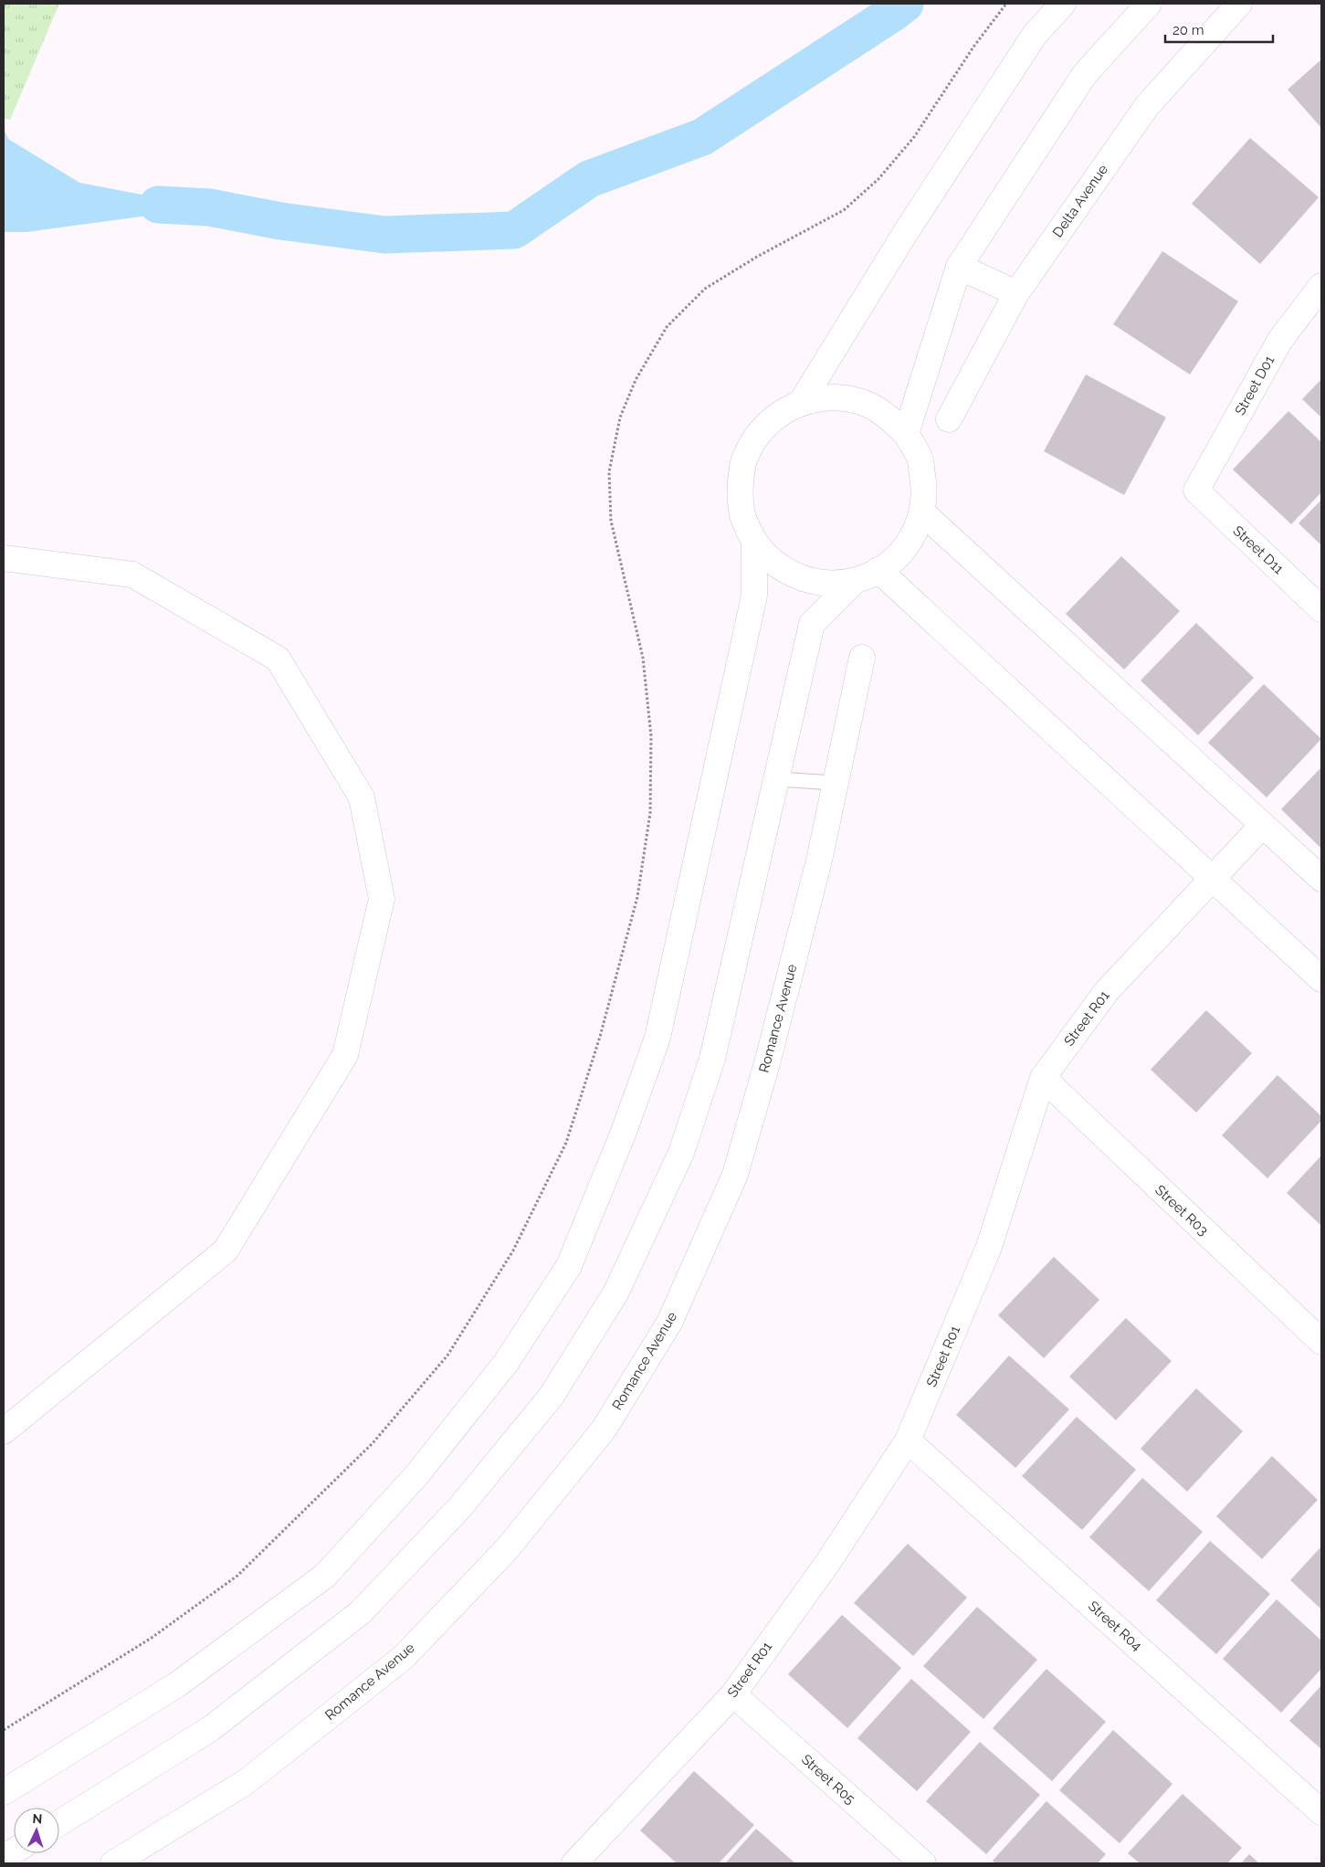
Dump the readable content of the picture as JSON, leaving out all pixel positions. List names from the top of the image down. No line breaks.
{"streets":{"street":["Delta Avenue","Street D01","Street D11","Romance Avenue","Street R01","Street R03","Street R04","Street R05"]},"crossings":[["Street D01","Street D11"],["Street R01","Street R03"],["Street R01","Street R04"],["Street R01","Street R05"]],"scale_bar":"20 m","north":"top"}
